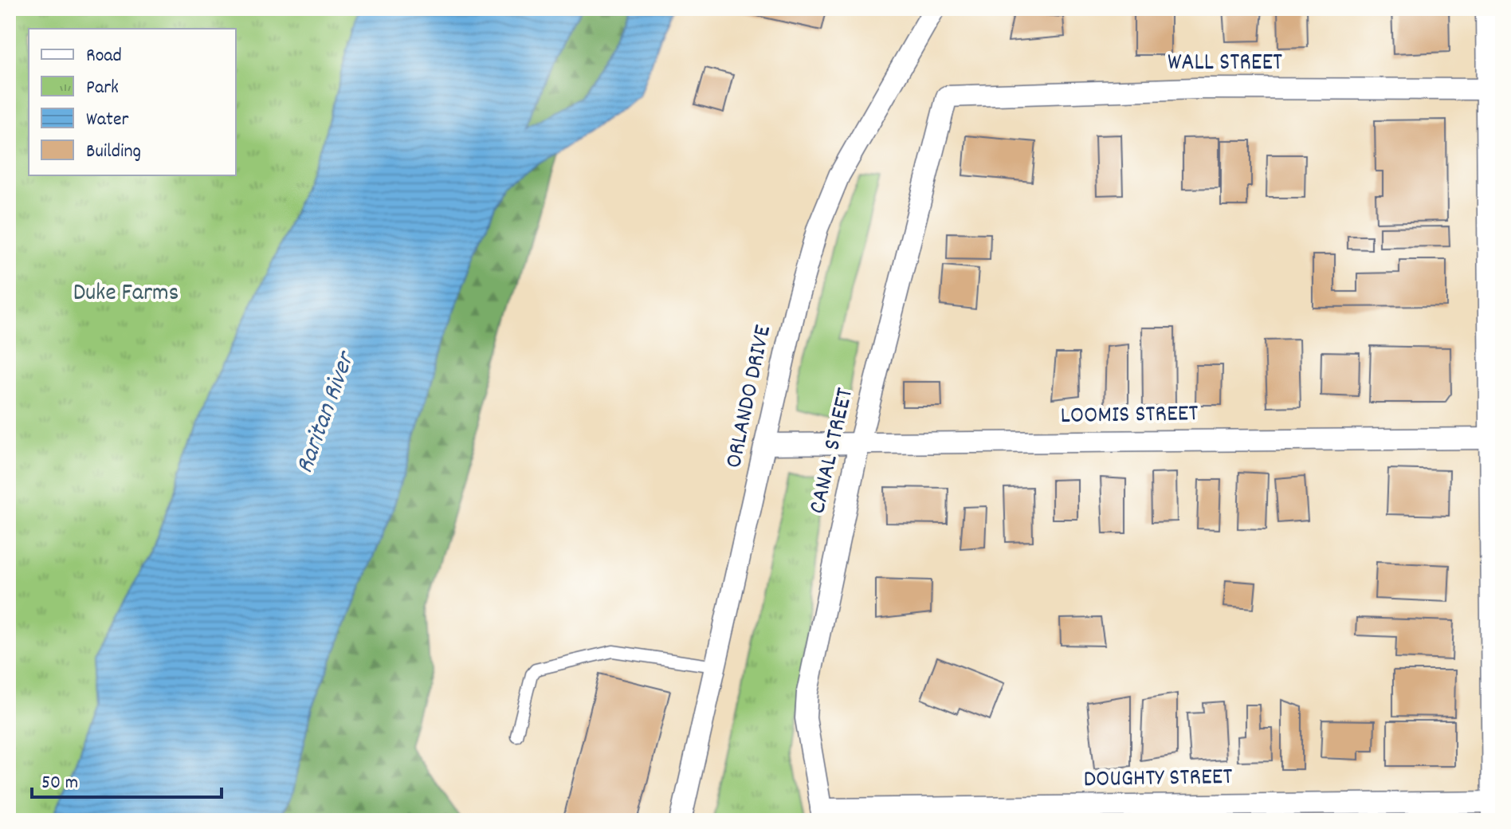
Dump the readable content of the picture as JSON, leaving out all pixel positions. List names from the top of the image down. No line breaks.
{"streets":{"street":["WALL STREET","ORLANDO DRIVE","LOOMIS STREET","CANAL STREET","DOUGHTY STREET"]},"crossings":[["WALL STREET","CANAL STREET"],["ORLANDO DRIVE","LOOMIS STREET"],["LOOMIS STREET","CANAL STREET"],["CANAL STREET","DOUGHTY STREET"]],"water":["Raritan River"],"parks":["Duke Farms"],"legend":["Road","Park","Water","Building"],"scale_bar":"50 m"}
